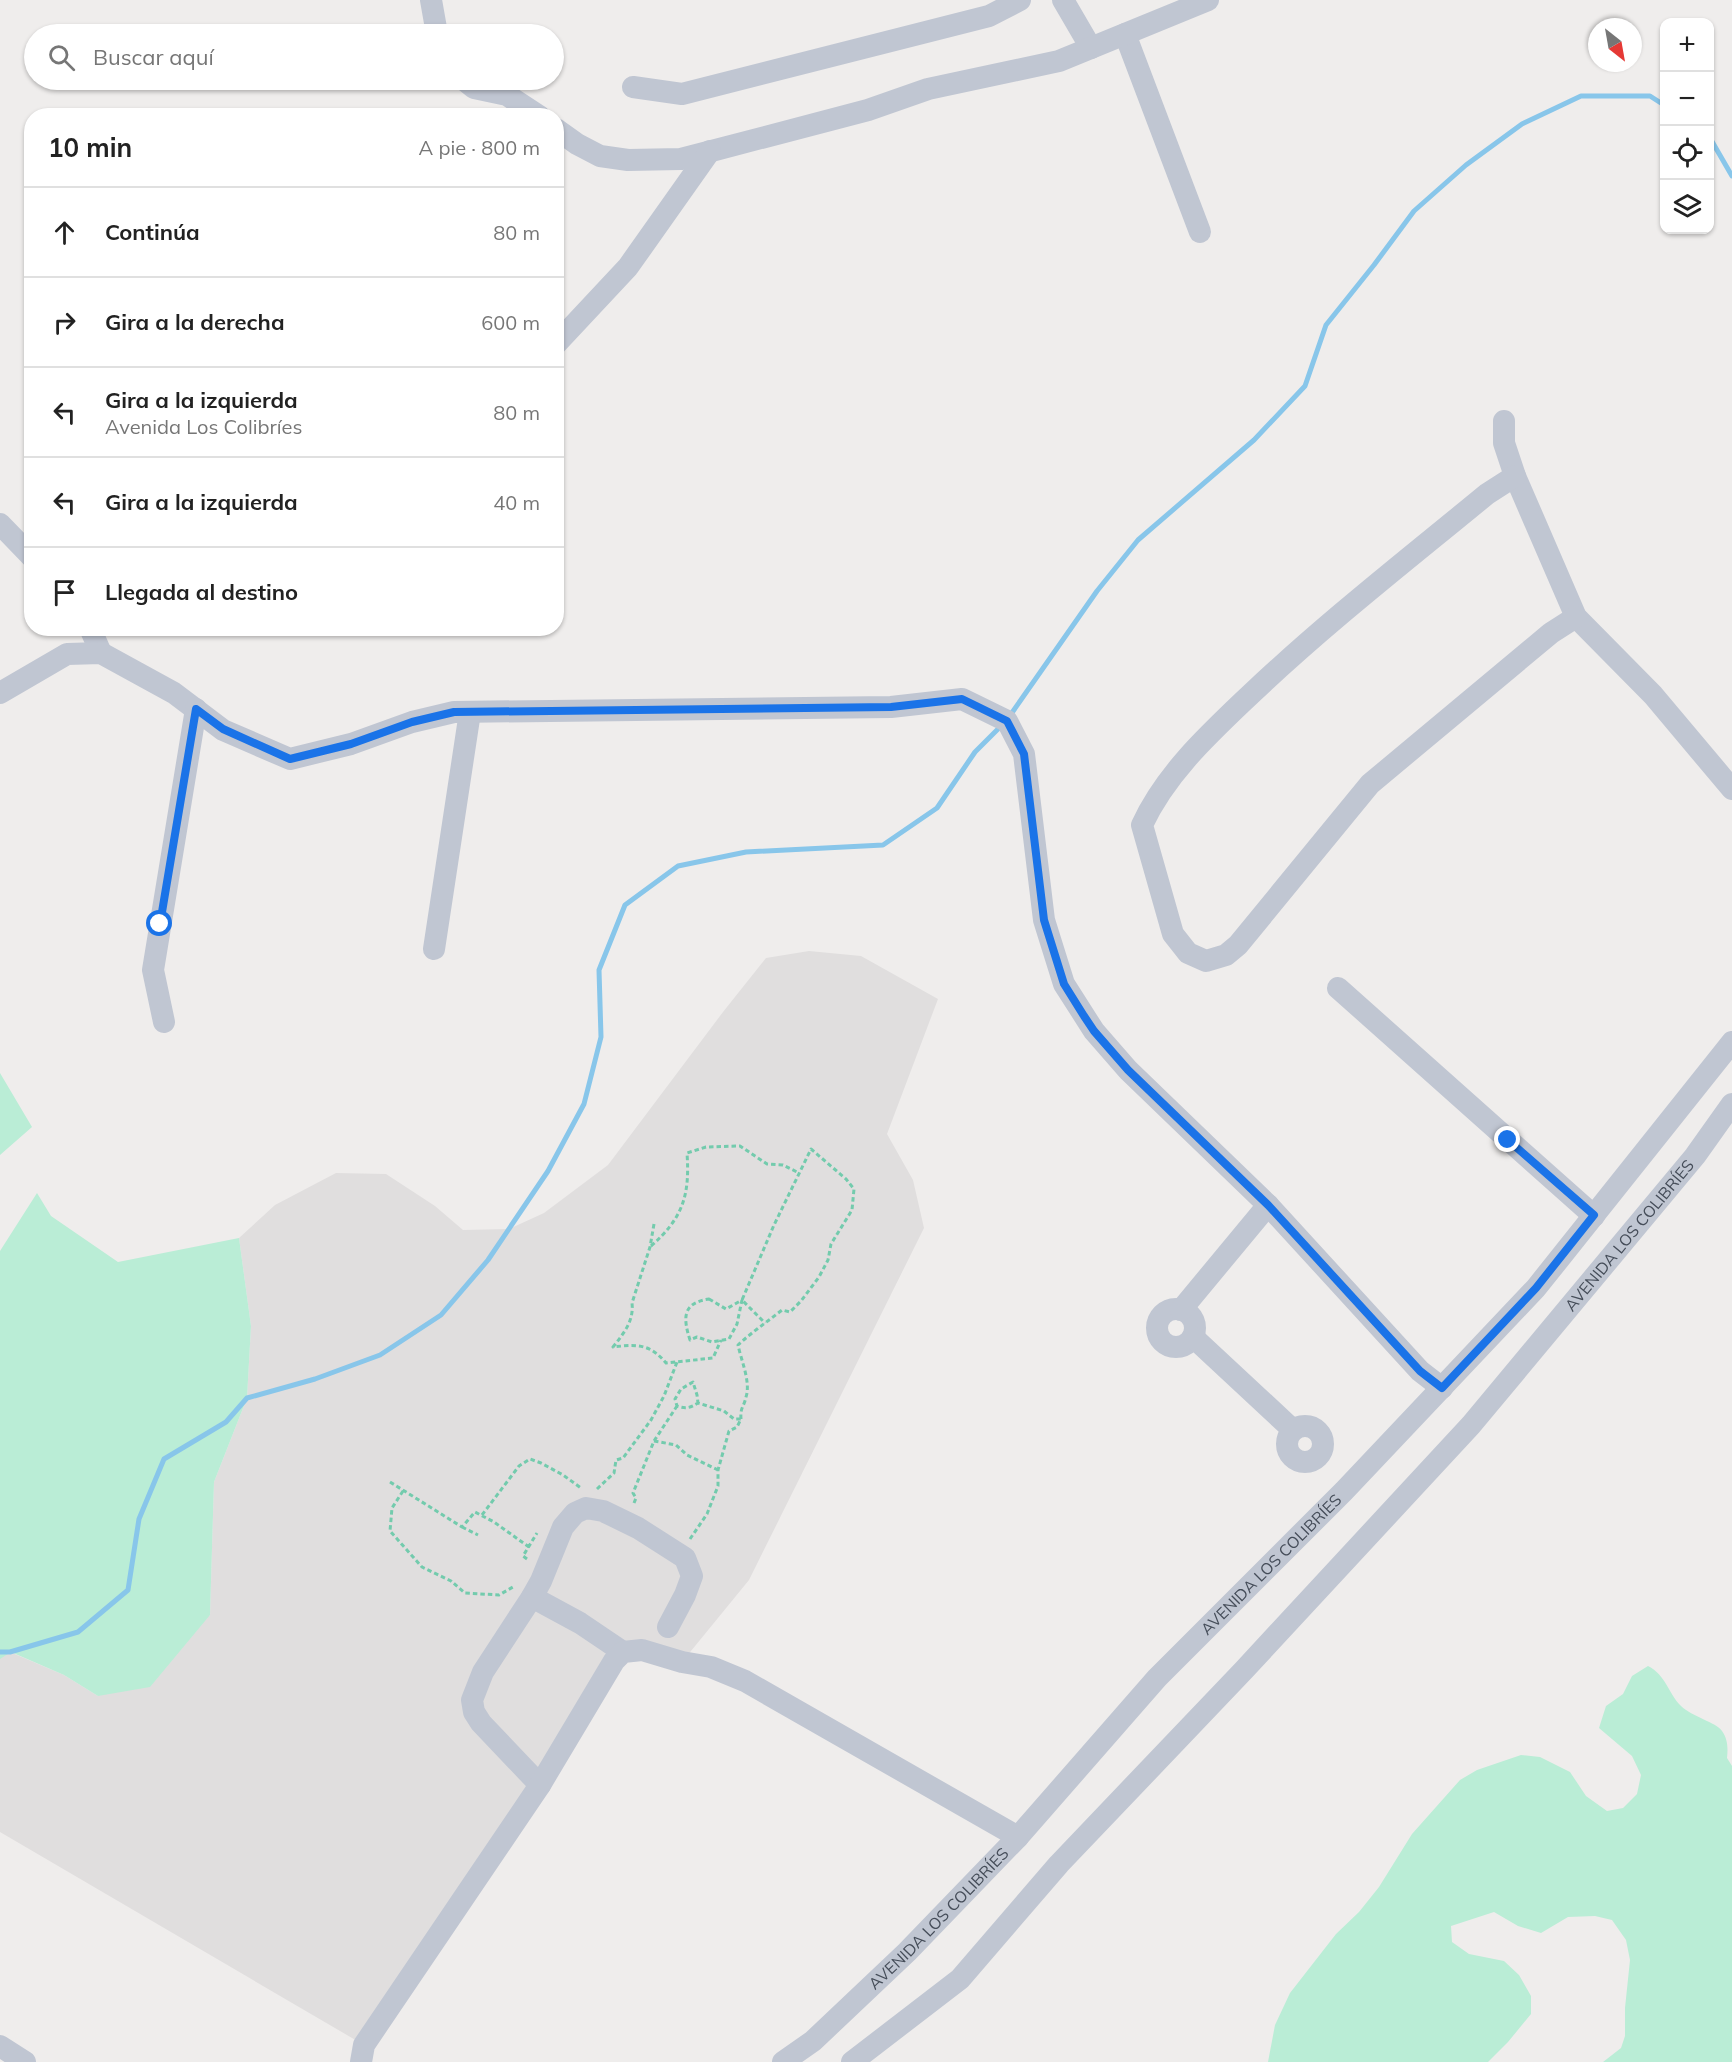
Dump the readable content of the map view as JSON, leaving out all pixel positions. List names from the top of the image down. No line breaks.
{"streets":{"street":["AVENIDA LOS COLIBRÍES"]},"north":"bottom right","page":{"map_buttons":["+","−"],"search":"Buscar aquí","heading":["10 min","A pie · 800 m"],"list":[["Continúa","80 m"],["Gira a la derecha","600 m"],["Gira a la izquierda","Avenida Los Colibríes","80 m"],["Gira a la izquierda","40 m"],"Llegada al destino"]}}
